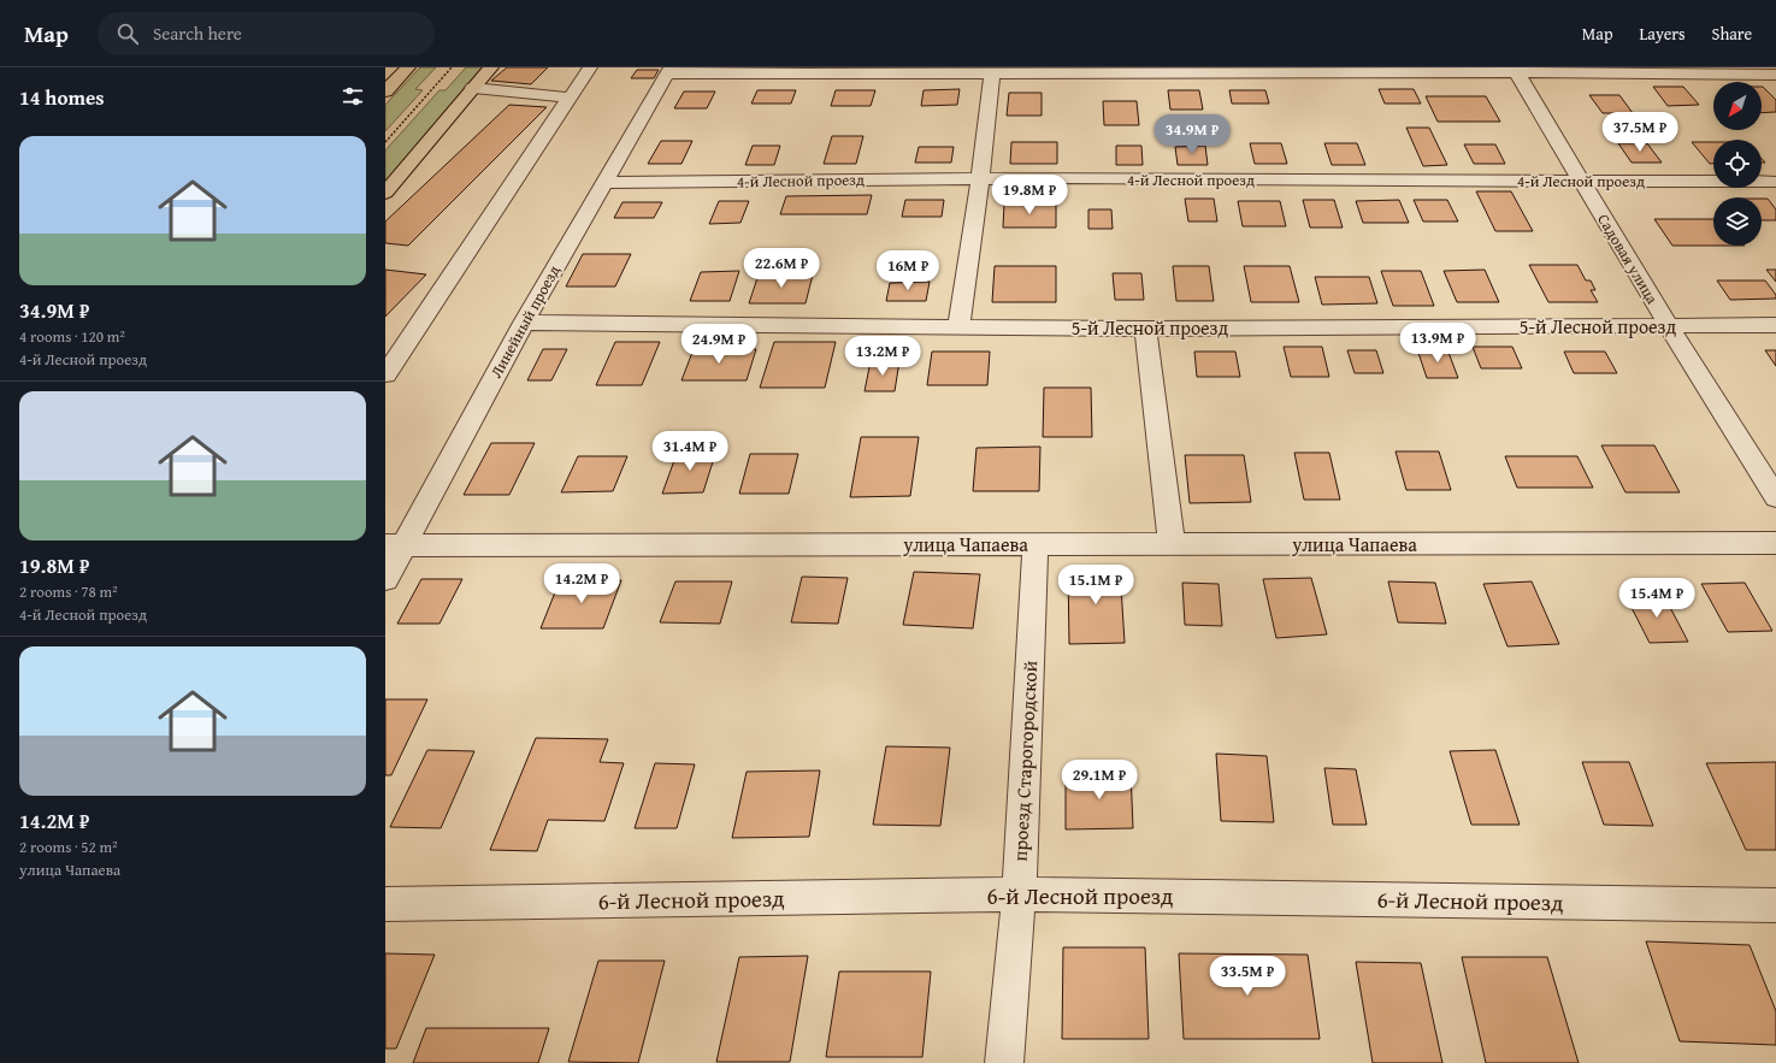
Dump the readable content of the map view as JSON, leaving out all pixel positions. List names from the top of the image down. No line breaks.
{"streets":{"street":["4-й Лесной проезд","Садовая улица","Линейный проезд","5-й Лесной проезд","улица Чапаева","проезд Старогородской","6-й Лесной проезд"]},"crossings":[["4-й Лесной проезд","Садовая улица"],["4-й Лесной проезд","Линейный проезд"],["Садовая улица","5-й Лесной проезд"],["Линейный проезд","5-й Лесной проезд"],["Линейный проезд","улица Чапаева"],["улица Чапаева","проезд Старогородской"],["проезд Старогородской","6-й Лесной проезд"]],"north":"bottom left","page":{"header":"Map","search":"Search here","nav":["Map","Layers","Share"],"heading":"14 homes","price":["37.5M ₽","34.9M ₽","19.8M ₽","22.6M ₽","16M ₽","13.9M ₽","24.9M ₽","13.2M ₽","31.4M ₽","14.2M ₽","15.1M ₽","15.4M ₽","29.1M ₽","33.5M ₽"],"list":[{"name":"34.9M ₽","note":"4 rooms · 120 m² · 4-й Лесной проезд"},{"name":"19.8M ₽","note":"2 rooms · 78 m² · 4-й Лесной проезд"},{"name":"14.2M ₽","note":"2 rooms · 52 m² · улица Чапаева"}]}}
